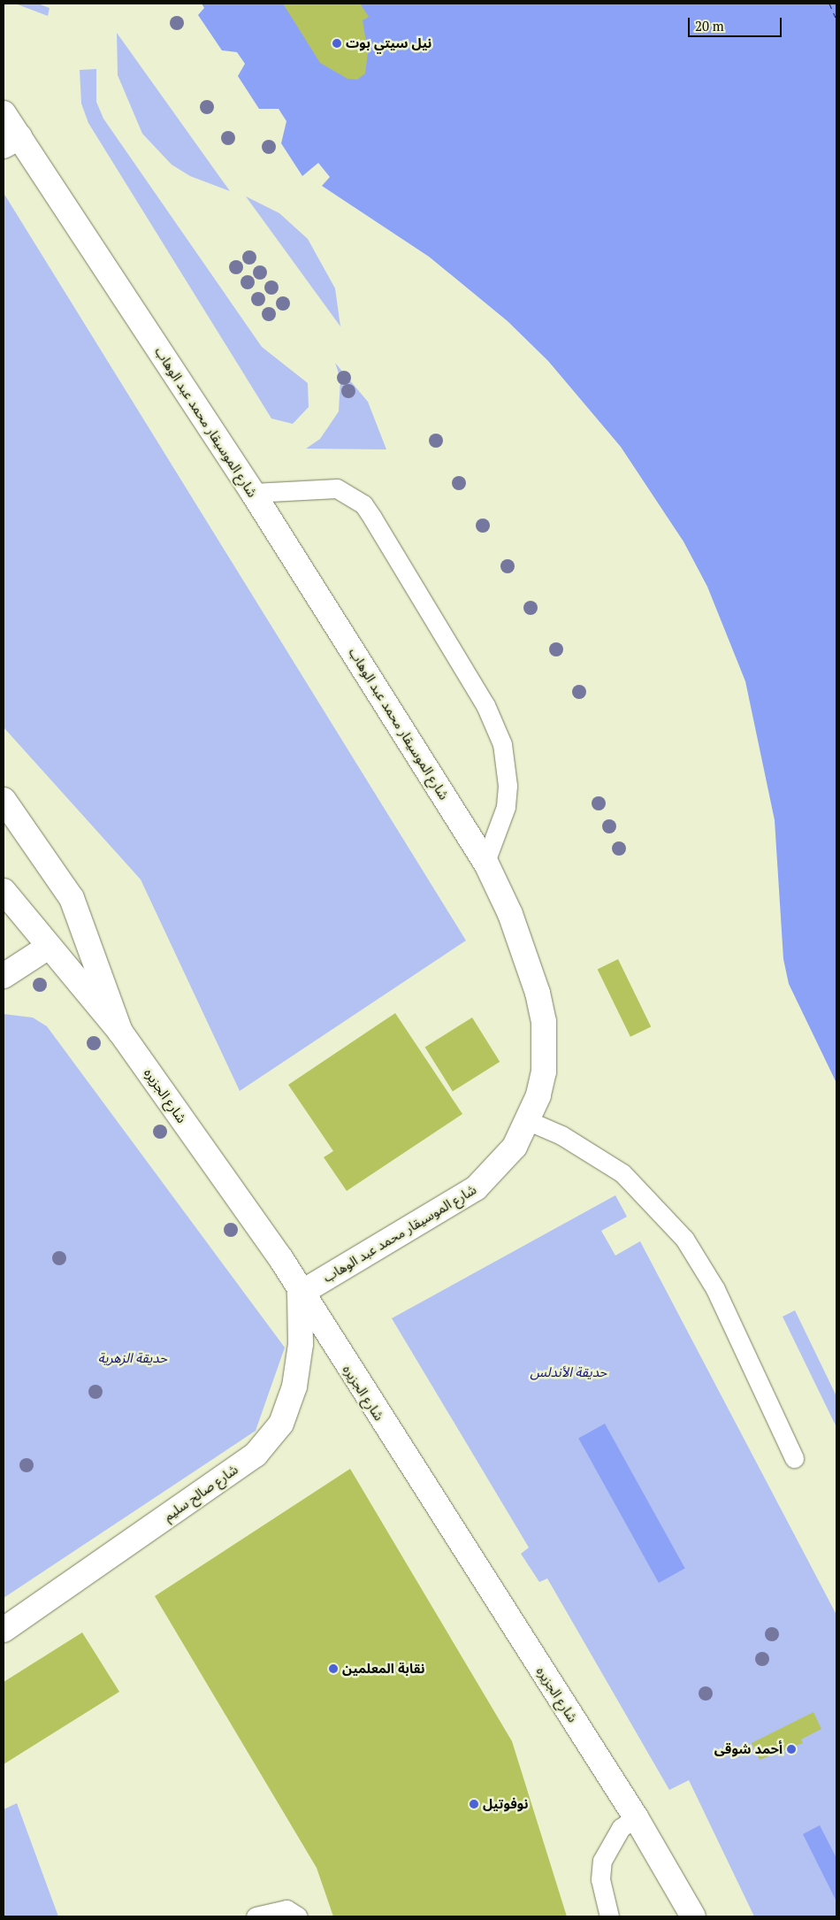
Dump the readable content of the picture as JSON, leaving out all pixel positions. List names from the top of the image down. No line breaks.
{"streets":{"main road":["شارع الموسيقار محمد عبد الوهاب","شارع الجزيره","شارع صالح سليم"]},"crossings":[["شارع الموسيقار محمد عبد الوهاب","شارع الجزيره"],["شارع الموسيقار محمد عبد الوهاب","شارع صالح سليم"],["شارع الجزيره","شارع صالح سليم"]],"parks":["حديقة الزهرية","حديقة الأندلس"],"places":["نيل سيتي بوت","نقابة المعلمين","أحمد شوقى","نوفوتيل"],"scale_bar":"20 m"}
